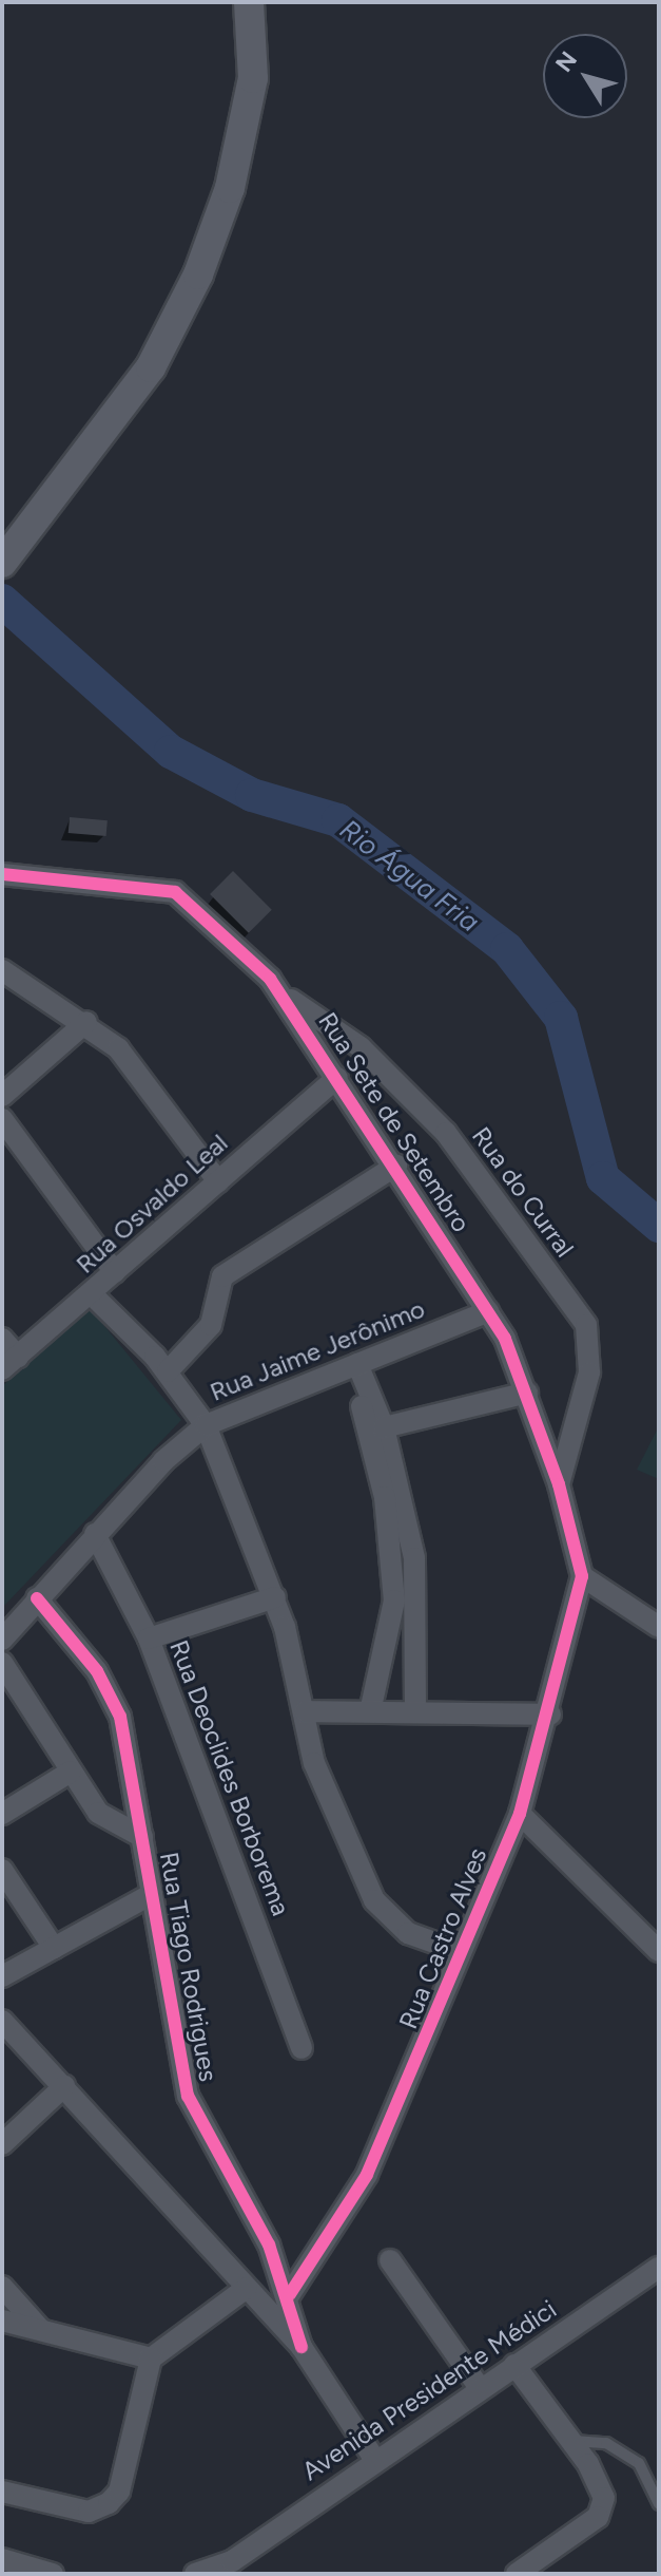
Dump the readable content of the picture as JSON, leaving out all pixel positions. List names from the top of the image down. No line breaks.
{"streets":{"street":["Rua Sete de Setembro","Rua do Curral","Rua Osvaldo Leal","Rua Jaime Jerônimo","Rua Deoclides Borborema","Rua Castro Alves","Rua Tiago Rodrigues","Avenida Presidente Médici"]},"crossings":[["Rua Sete de Setembro","Rua do Curral"],["Rua Sete de Setembro","Rua Osvaldo Leal"],["Rua Sete de Setembro","Rua Jaime Jerônimo"],["Rua Sete de Setembro","Rua Castro Alves"],["Rua Jaime Jerônimo","Rua Deoclides Borborema"],["Rua Jaime Jerônimo","Rua Tiago Rodrigues"],["Rua Castro Alves","Rua Tiago Rodrigues"]],"water":["Rio Água Fria"],"north":"top left"}
